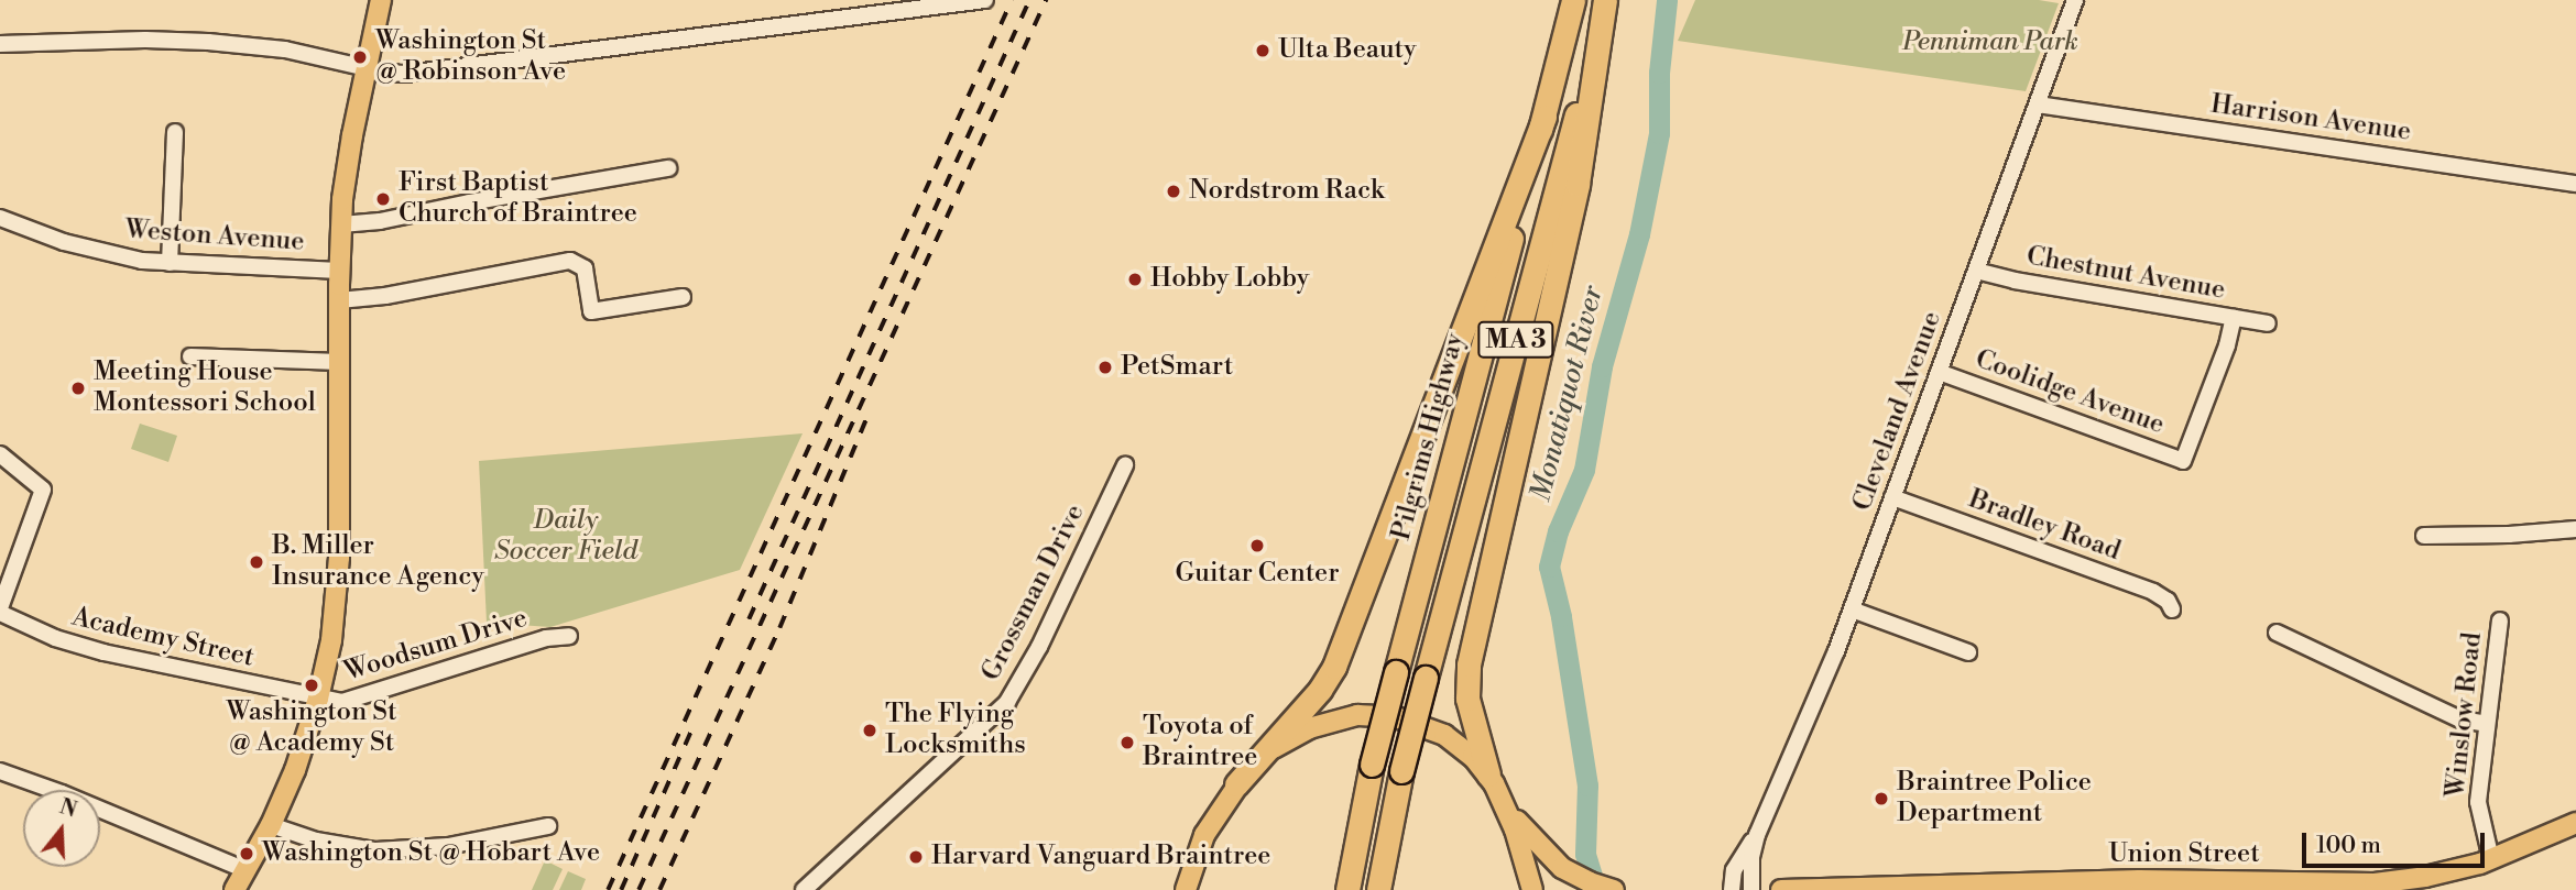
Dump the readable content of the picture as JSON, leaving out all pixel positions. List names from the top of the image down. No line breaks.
{"streets":{"highway":["MA 3","Pilgrims Highway"],"main road":["Union Street"],"street":["Harrison Avenue","Weston Avenue","Chestnut Avenue","Coolidge Avenue","Cleveland Avenue","Bradley Road","Grossman Drive","Academy Street","Woodsum Drive","Winslow Road"]},"crossings":[["Harrison Avenue","Cleveland Avenue"],["Chestnut Avenue","Coolidge Avenue"],["Chestnut Avenue","Cleveland Avenue"],["Coolidge Avenue","Cleveland Avenue"],["Cleveland Avenue","Bradley Road"],["Academy Street","Woodsum Drive"],["Winslow Road","Union Street"]],"water":["Monatiquot River"],"parks":["Penniman Park","Daily Soccer Field"],"places":["Ulta Beauty","Washington St @ Robinson Ave","Nordstrom Rack","First Baptist Church of Braintree","Hobby Lobby","PetSmart","Meeting House Montessori School","Guitar Center","B. Miller Insurance Agency","Washington St @ Academy St","The Flying Locksmiths","Toyota of Braintree","Braintree Police Department","Washington St @ Hobart Ave","Harvard Vanguard Braintree"],"scale_bar":"100 m","north":"top"}
